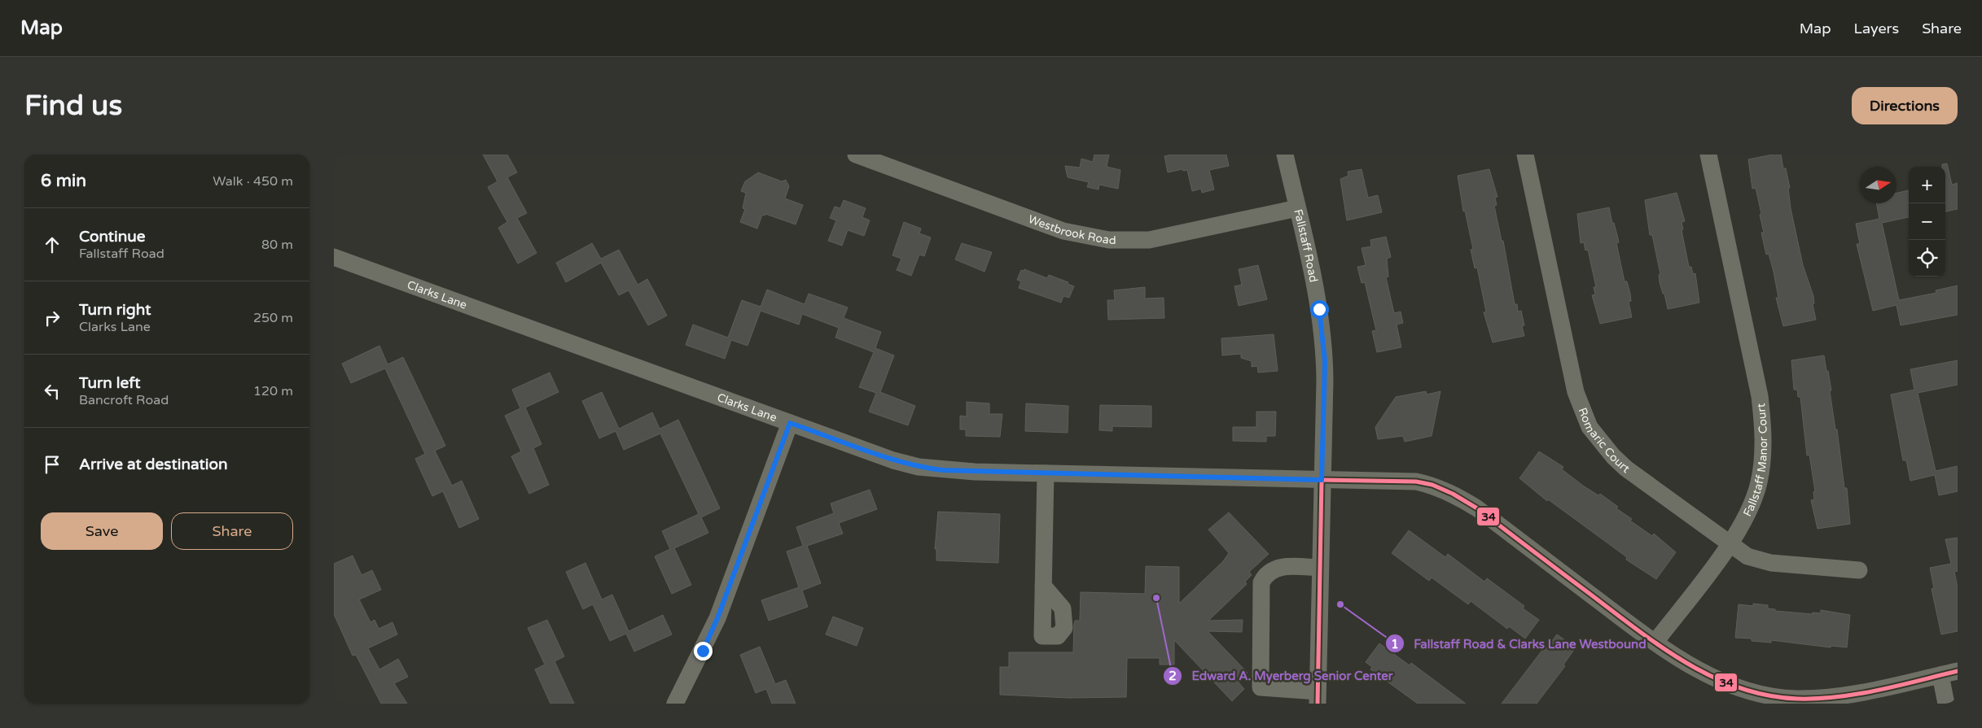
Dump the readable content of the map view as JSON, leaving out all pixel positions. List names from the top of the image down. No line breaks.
{"streets":{"street":["Westbrook Road","Fallstaff Road","Clarks Lane","Romaric Court","Fallstaff Manor Court"]},"crossings":[["Westbrook Road","Fallstaff Road"],["Fallstaff Road","Clarks Lane"],["Clarks Lane","Fallstaff Manor Court"],["Romaric Court","Fallstaff Manor Court"]],"places":["Edward A. Myerberg Senior Center","Fallstaff Road & Clarks Lane Westbound"],"lines":["transit line 34"],"north":"right","page":{"header":"Map","nav":["Map","Layers","Share"],"buttons":["Directions",["Save","Share"]],"title":"Find us","heading":["6 min","Walk · 450 m"],"map_buttons":["+","−"],"list":[["Continue","Fallstaff Road","80 m"],["Turn right","Clarks Lane","250 m"],["Turn left","Bancroft Road","120 m"],"Arrive at destination"]}}
